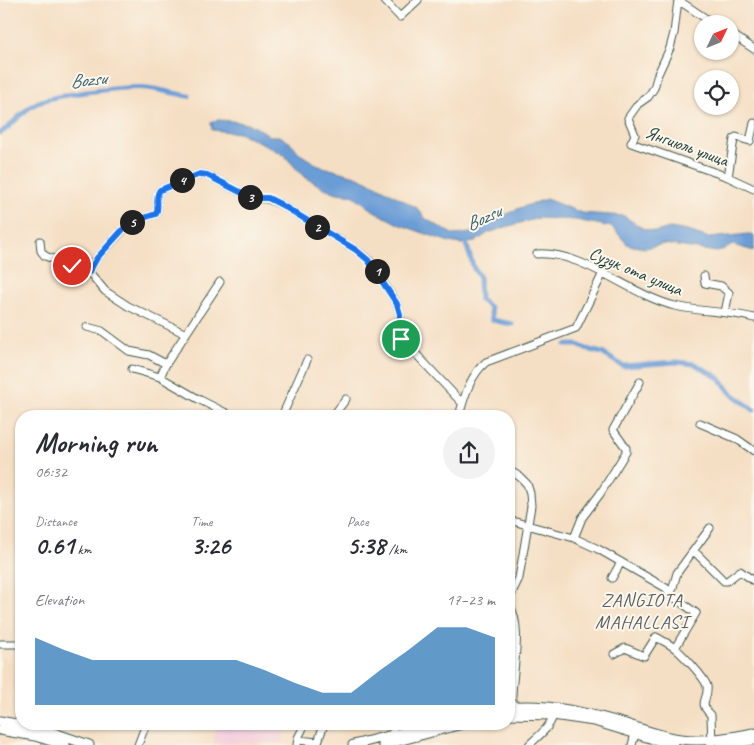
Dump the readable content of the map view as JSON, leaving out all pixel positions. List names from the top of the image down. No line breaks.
{"streets":{"street":["Янгиюль улица","Сузук ота улица"]},"districts":["ZANGIOTA MAHALLASI"],"water":["Bozsu"],"north":"top right","page":{"pins":["4","3","5","2","1"],"heading":["Morning run","06:32"],"stats":[["Distance","0.61 km"],["Time","3:26"],["Pace","5:38 /km"]],"chart":["Elevation","17–23 m"]}}
